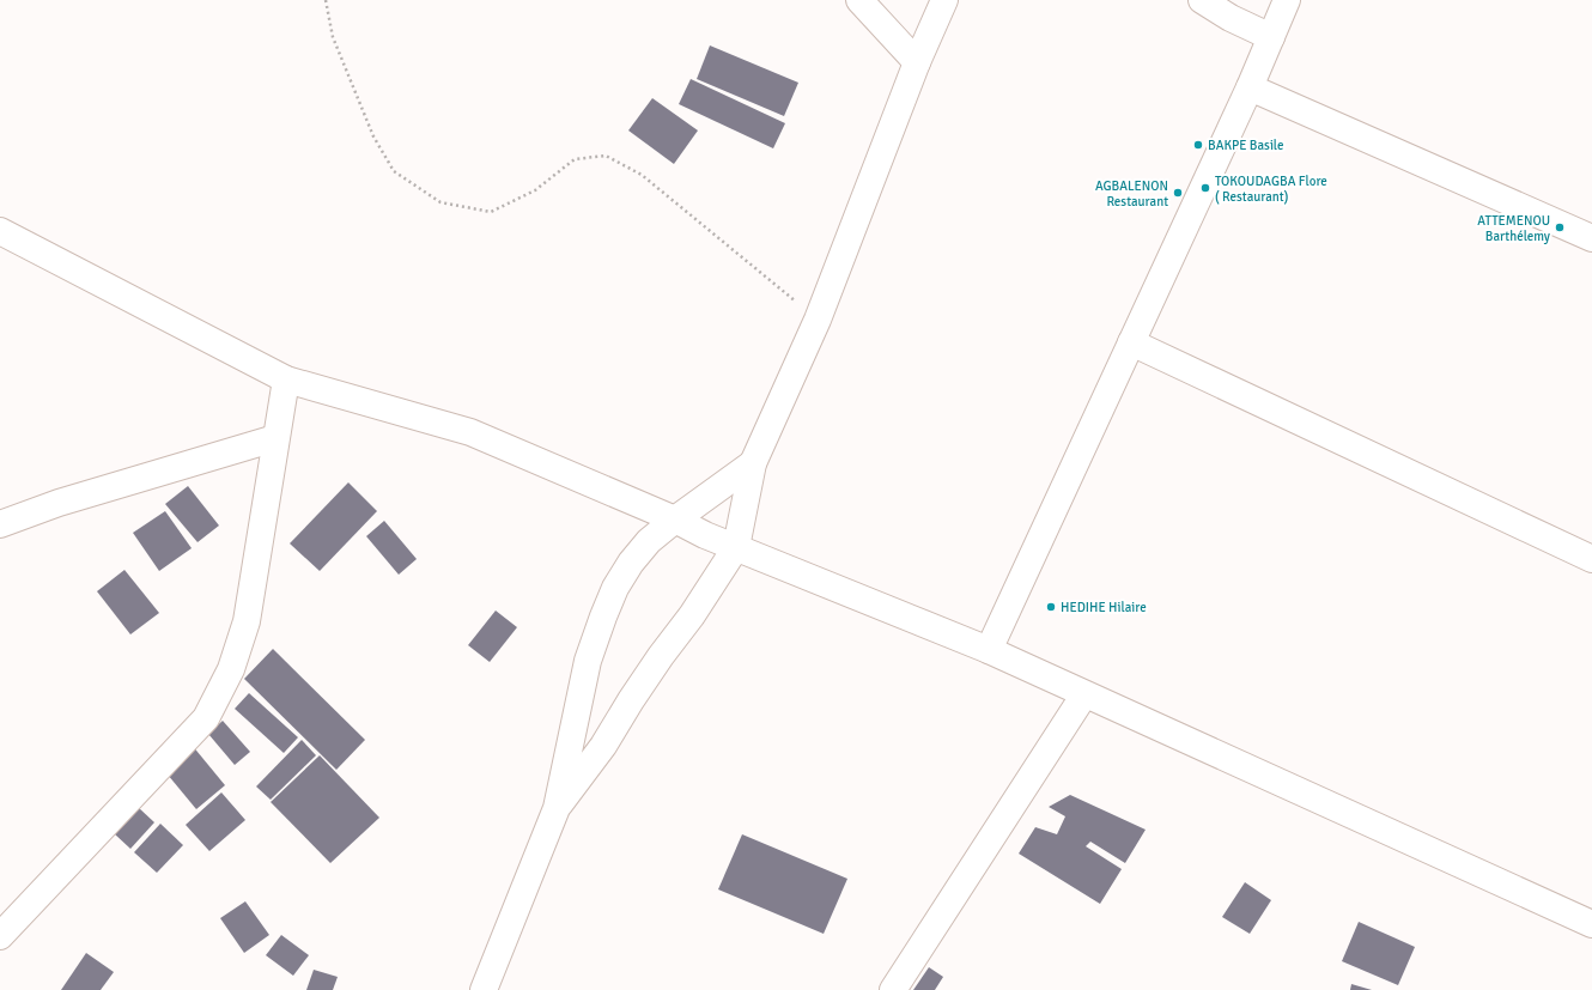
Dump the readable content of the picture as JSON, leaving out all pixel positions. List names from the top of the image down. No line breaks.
{"places":["BAKPE Basile","TOKOUDAGBA Flore ( Restaurant)","AGBALENON Restaurant","ATTEMENOU Barthélemy","HEDIHE Hilaire"]}
